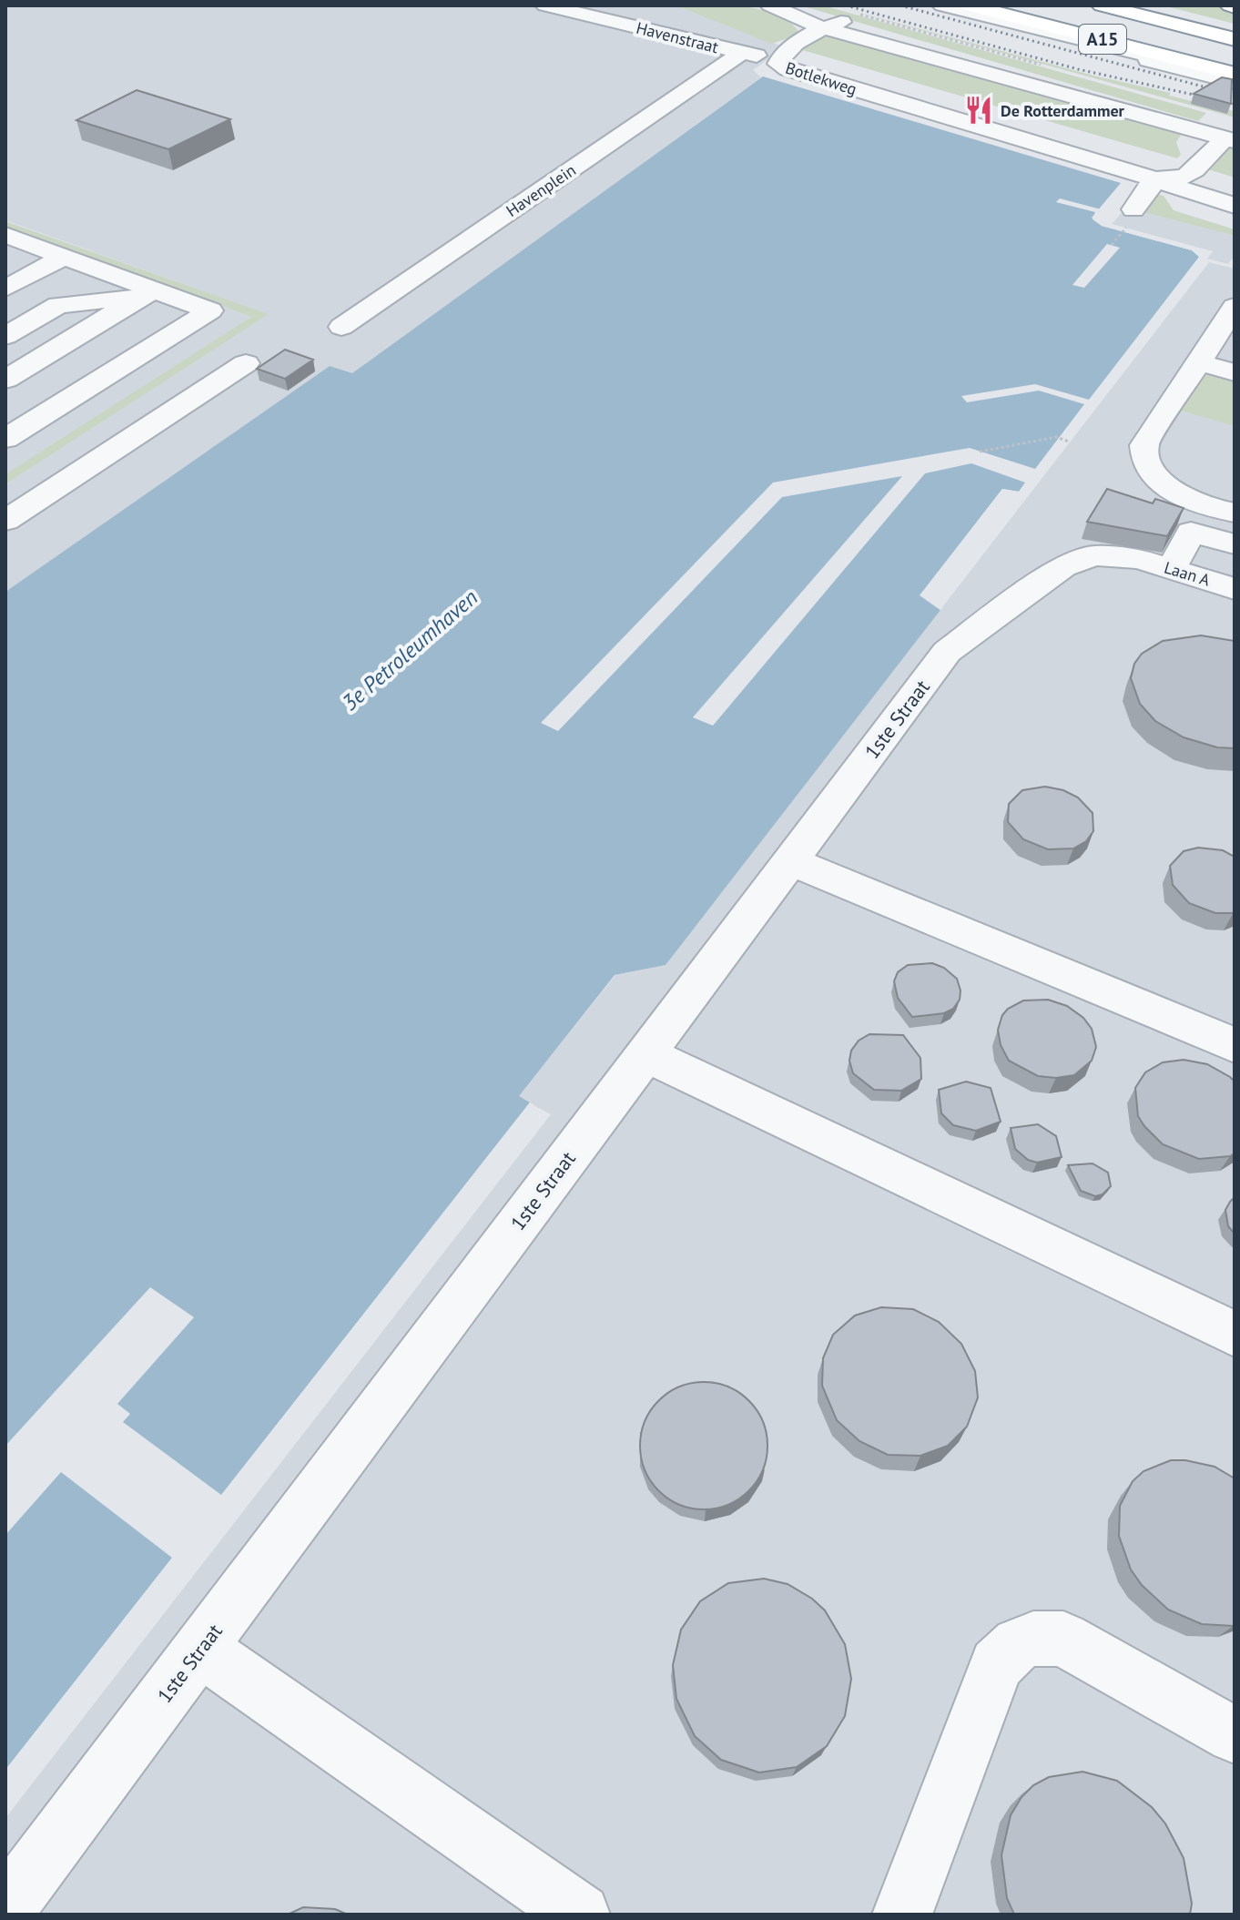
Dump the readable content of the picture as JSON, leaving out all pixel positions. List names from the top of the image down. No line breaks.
{"streets":{"highway":["A15"],"street":["Havenstraat","Botlekweg","Havenplein","Laan A","1ste Straat"]},"crossings":[["Havenstraat","Botlekweg"],["Havenstraat","Havenplein"],["Laan A","1ste Straat"]],"water":["3e Petroleumhaven"],"places":{"restaurant":["De Rotterdammer"]}}
